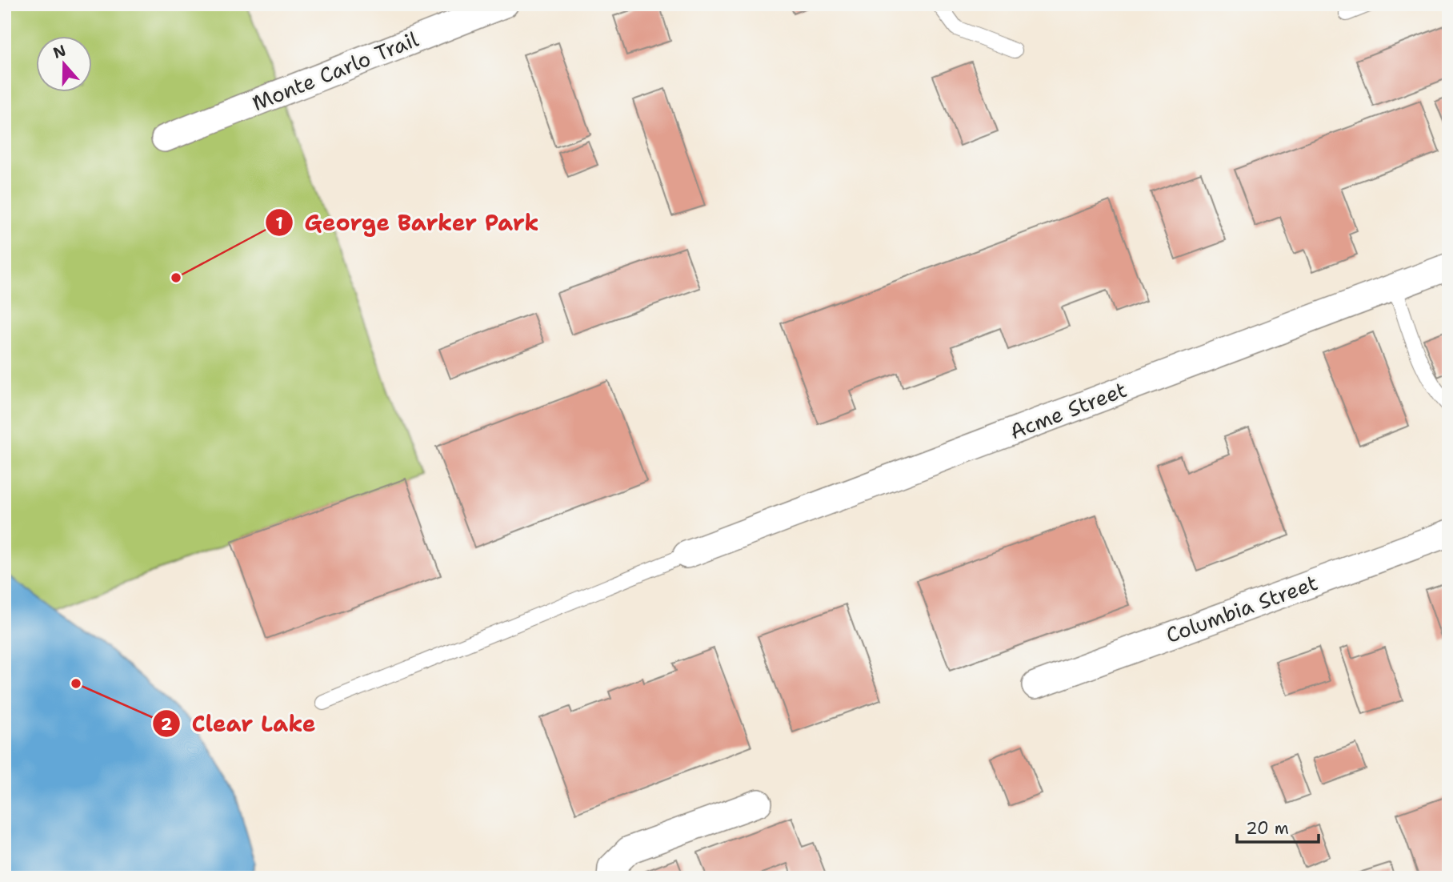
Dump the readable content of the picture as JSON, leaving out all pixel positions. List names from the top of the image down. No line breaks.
{"streets":{"street":["Monte Carlo Trail","Acme Street","Columbia Street"]},"places":["George Barker Park","Clear Lake"],"scale_bar":"20 m","north":"top"}
